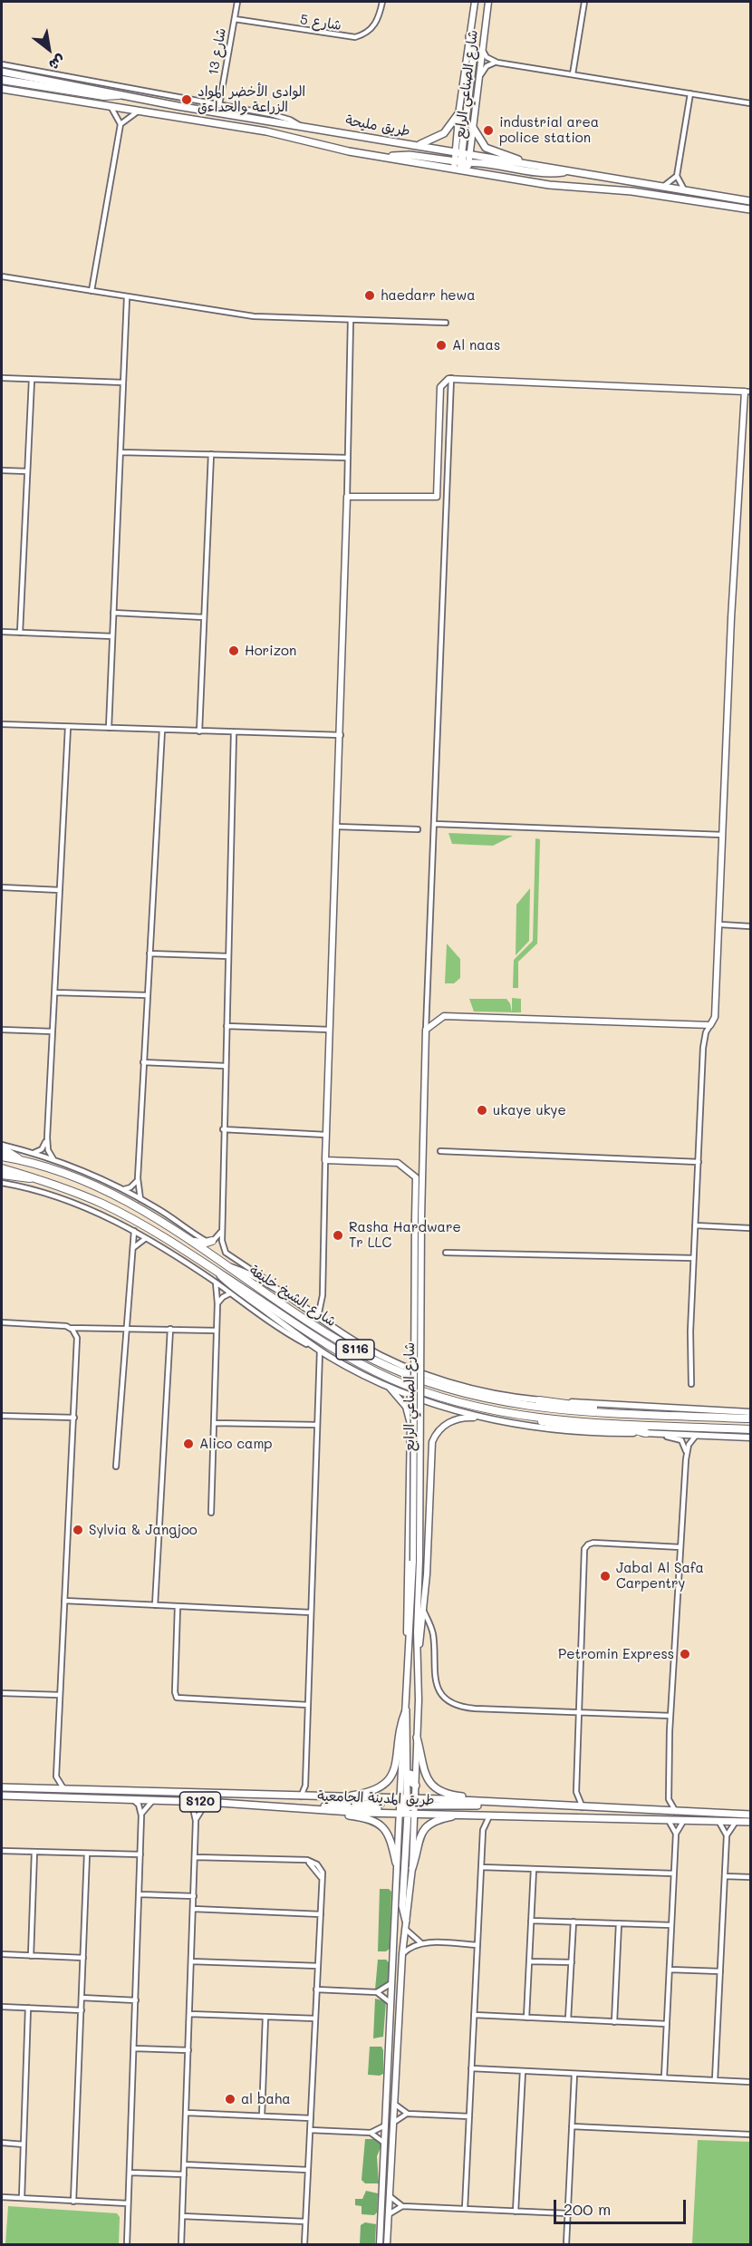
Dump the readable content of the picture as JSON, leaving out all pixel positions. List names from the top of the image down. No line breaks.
{"streets":{"highway":["شارع الشيخ خليفة","S116"],"main road":["شارع الصناعي الرابع","طريق مليحة","طريق المدينة الجامعية","S120"],"street":["شارع 5","شارع 13"]},"crossings":[["شارع 5","شارع 13"],["شارع الصناعي الرابع","طريق مليحة"],["شارع الصناعي الرابع","طريق المدينة الجامعية"]],"places":["الوادى الأخضر المواد الزراعة والحداءق","industrial area police station","haedarr hewa","Al naas","Horizon","ukaye ukye","Rasha Hardware Tr LLC","Alico camp","Sylvia & Jangjoo","Jabal Al Safa Carpentry","Petromin Express","al baha"],"scale_bar":"200 m","north":"bottom right"}
